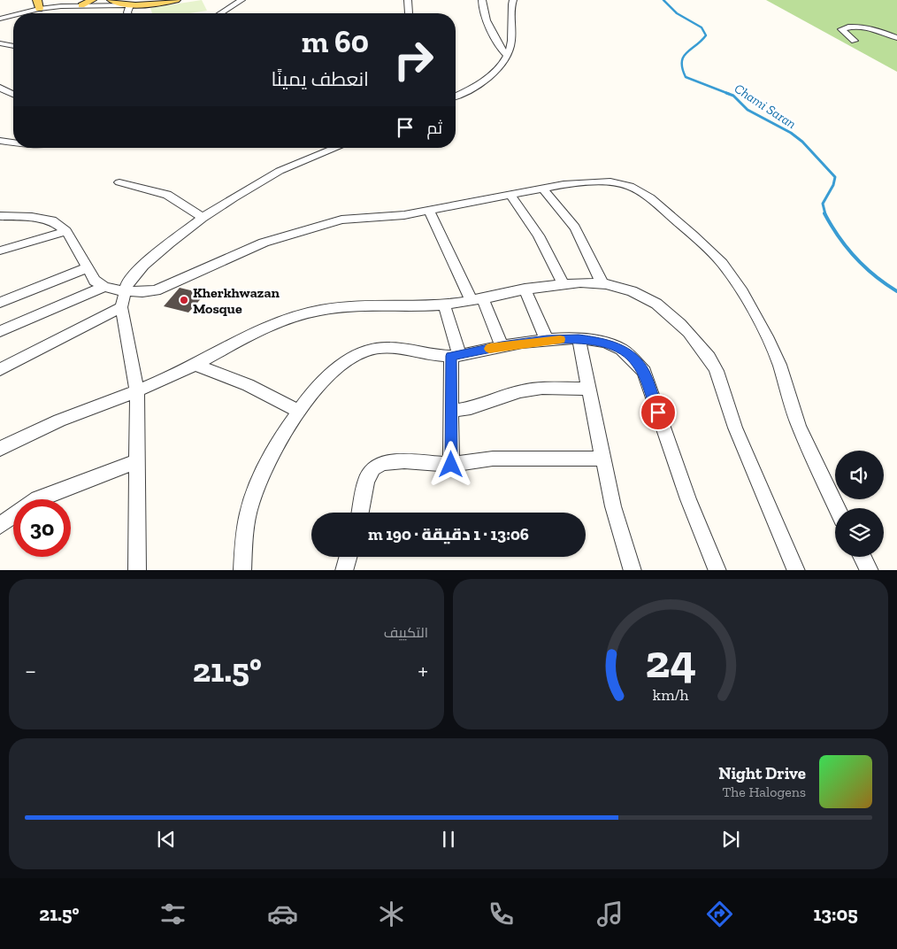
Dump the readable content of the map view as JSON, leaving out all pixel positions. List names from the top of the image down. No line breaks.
{"water":["Chami Saran"],"places":["Kherkhwazan Mosque"],"page":{"turn":["60 m","انعطف يمينًا"],"then":"ثم","limit":"30","trip":"13:06 · 1 دقيقة · 190 m","tile":"التكييف","heat":["−","21.5°","+"],"song":["Night Drive","The Halogens"],"tabs":["13:05","21.5°"],"gauge":["24","km/h"]}}
